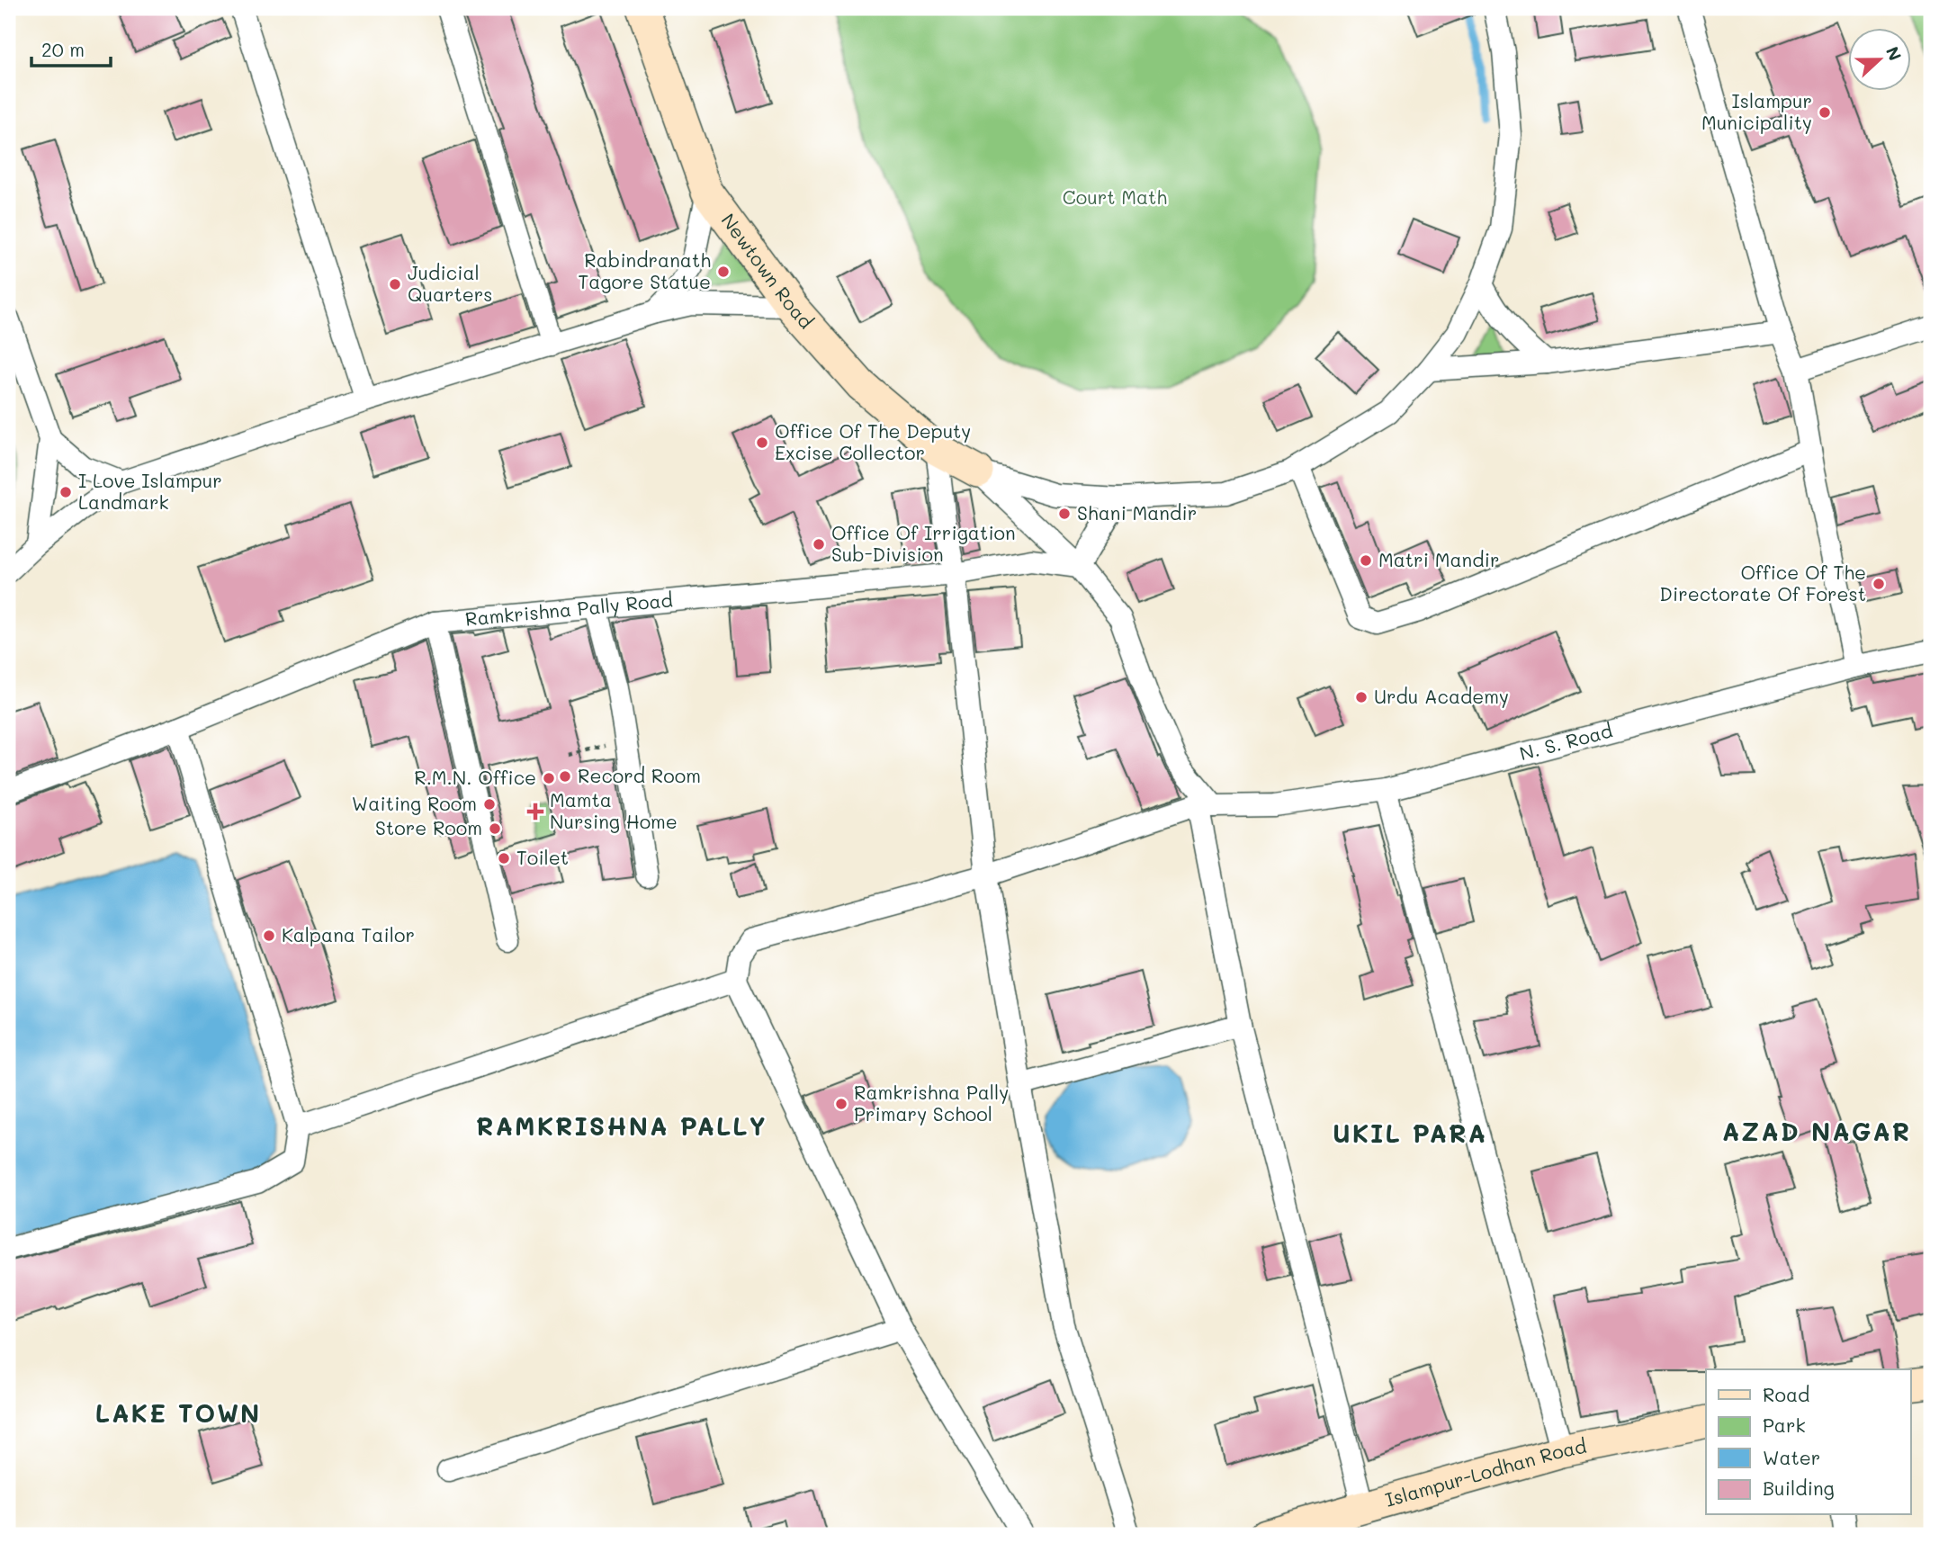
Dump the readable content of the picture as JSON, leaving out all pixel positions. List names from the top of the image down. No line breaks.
{"streets":{"street":["Newtown Road","Ramkrishna Pally Road","N. S. Road","Islampur-Lodhan Road"]},"districts":["RAMKRISHNA PALLY","AZAD NAGAR","UKIL PARA","LAKE TOWN"],"parks":["Court Math"],"places":{"other":["Islampur Municipality","Rabindranath Tagore Statue","Judicial Quarters","Office Of The Deputy Excise Collector","I Love Islampur Landmark","Shani Mandir","Office Of Irrigation Sub-Division","Matri Mandir","Office Of The Directorate Of Forest","Urdu Academy","Record Room","R.M.N. Office","Waiting Room","Store Room","Toilet","Kalpana Tailor","Ramkrishna Pally Primary School"],"health":["Mamta Nursing Home"]},"legend":["Road","Park","Water","Building"],"scale_bar":"20 m","north":"right"}
